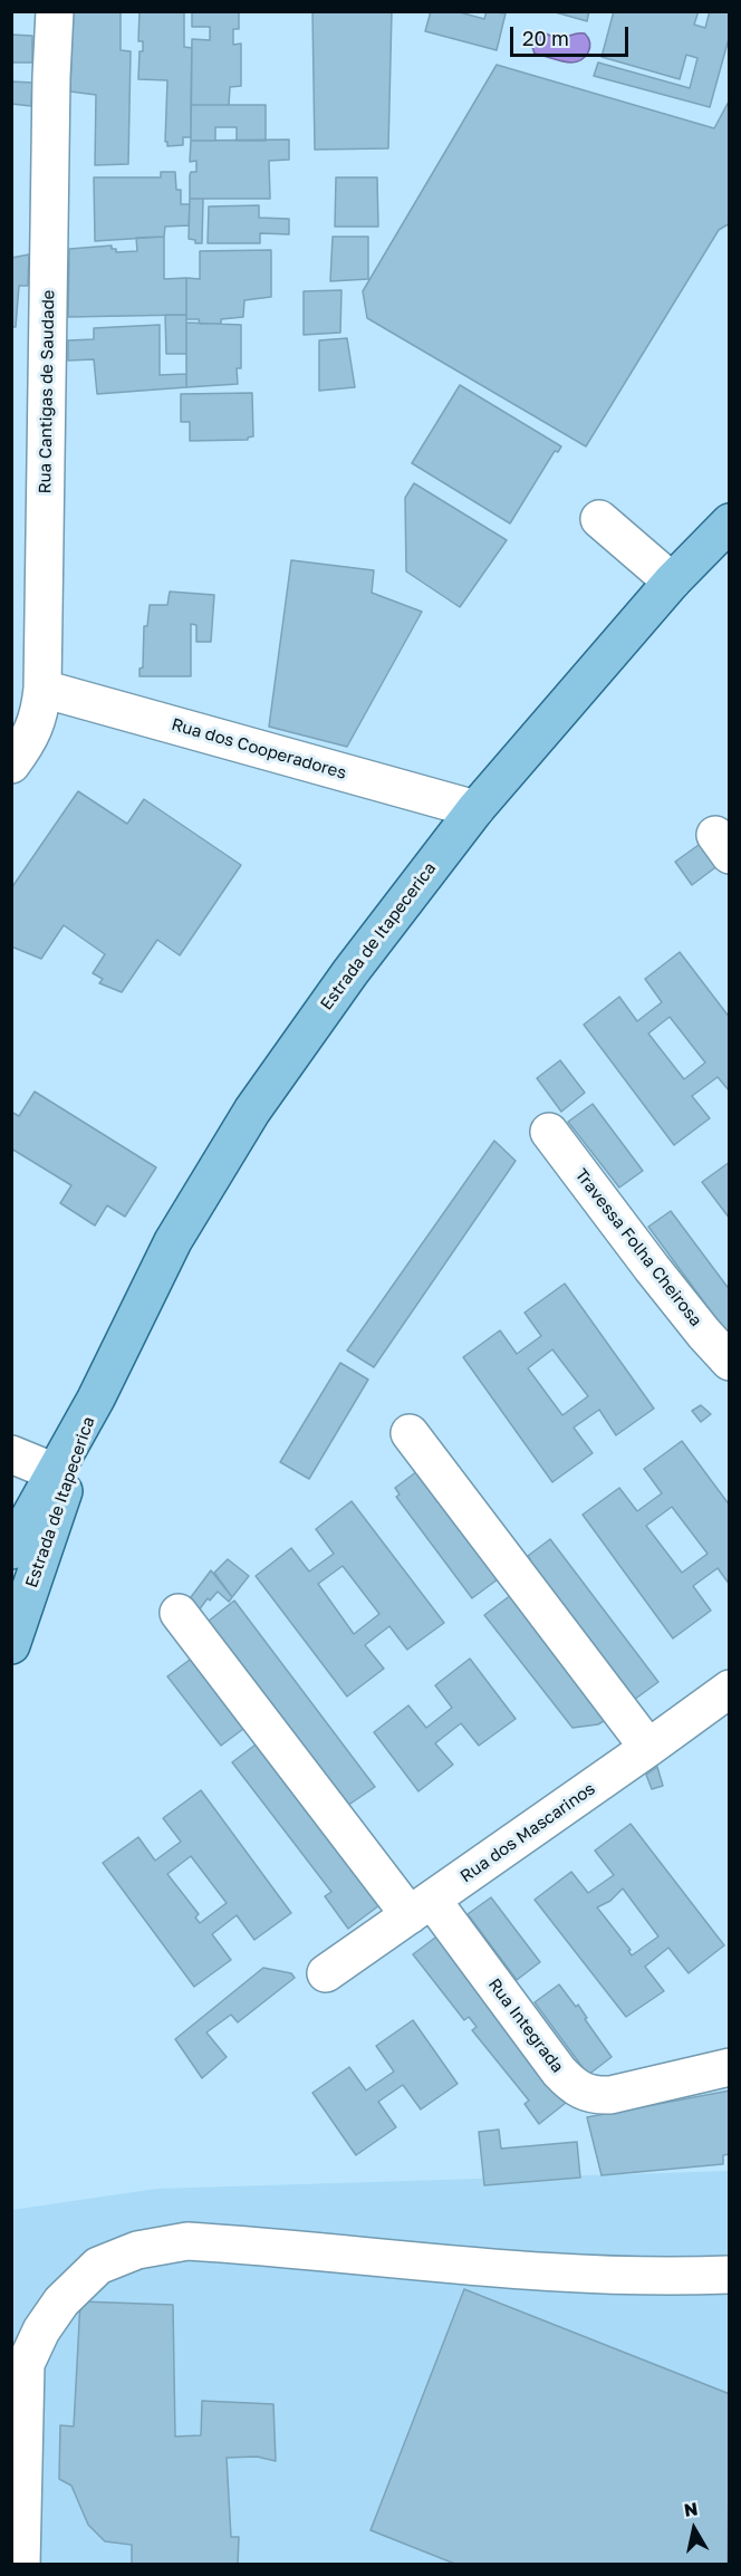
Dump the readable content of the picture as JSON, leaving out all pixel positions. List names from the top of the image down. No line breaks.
{"streets":{"main road":["Estrada de Itapecerica"],"street":["Rua Cantigas de Saudade","Rua dos Cooperadores","Travessa Folha Cheirosa","Rua dos Mascarinos","Rua Integrada"]},"crossings":[["Rua Cantigas de Saudade","Rua dos Cooperadores"],["Rua dos Cooperadores","Estrada de Itapecerica"],["Rua dos Mascarinos","Rua Integrada"]],"scale_bar":"20 m","north":"top"}
